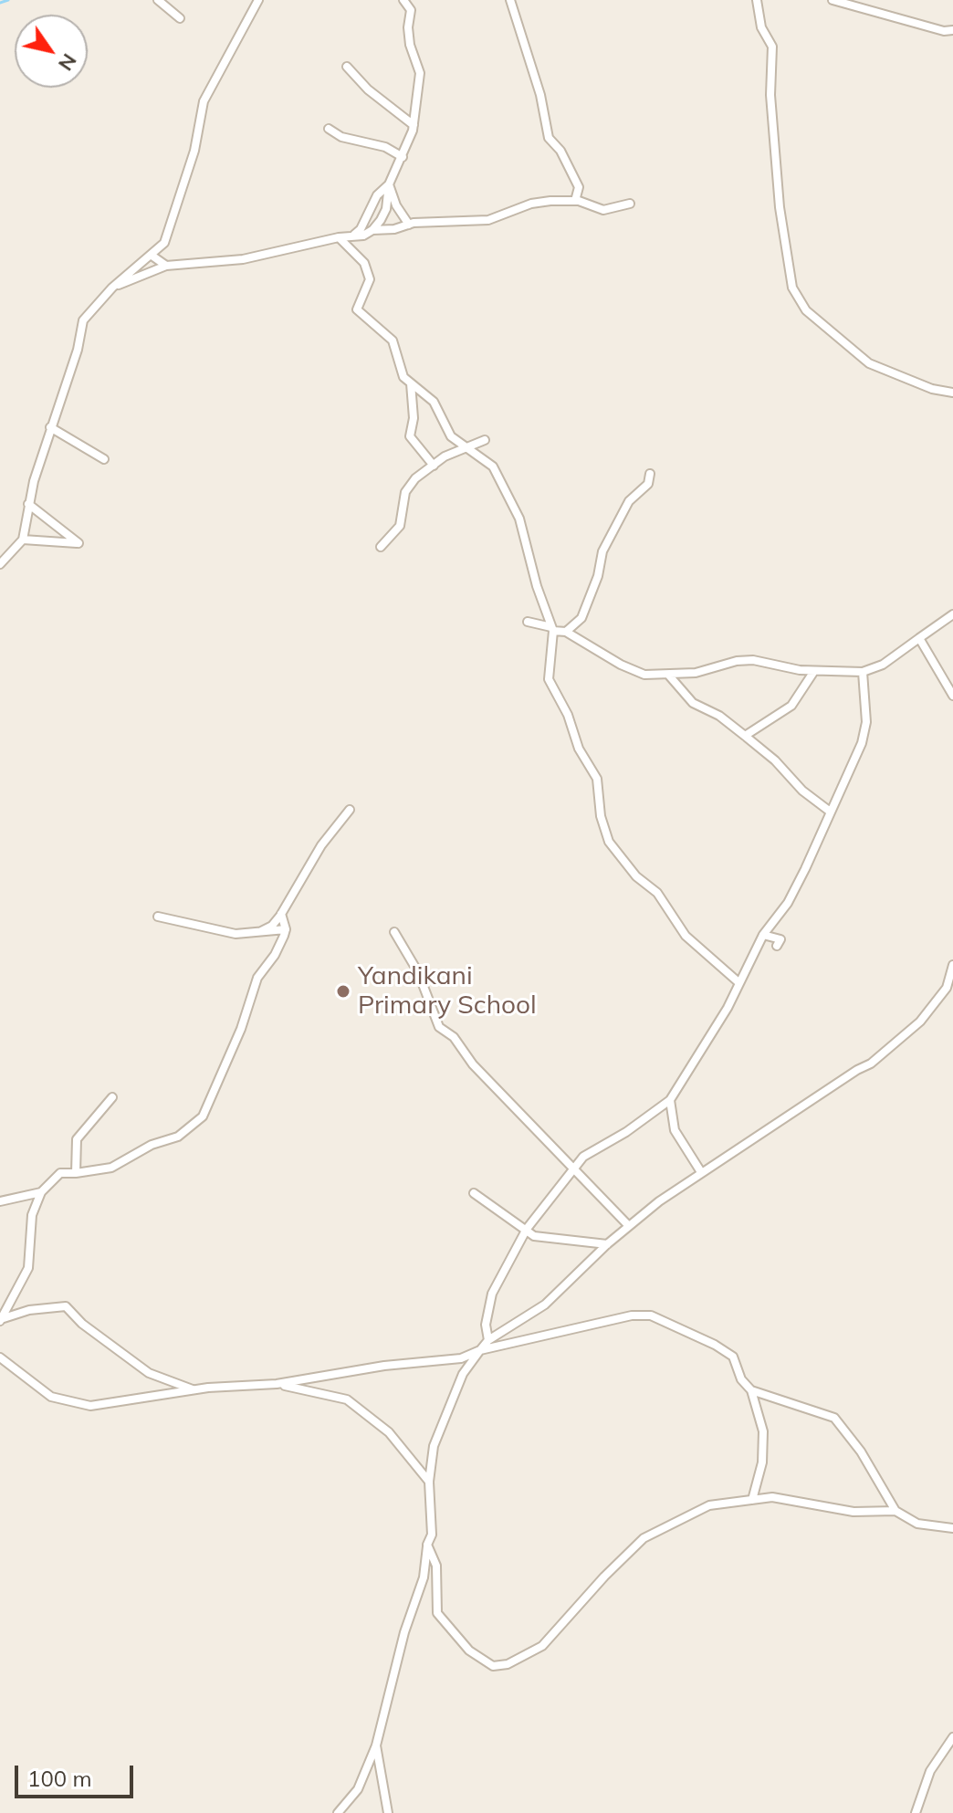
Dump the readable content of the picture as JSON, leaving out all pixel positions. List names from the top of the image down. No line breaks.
{"places":["Yandikani Primary School"],"scale_bar":"100 m","north":"bottom right"}
